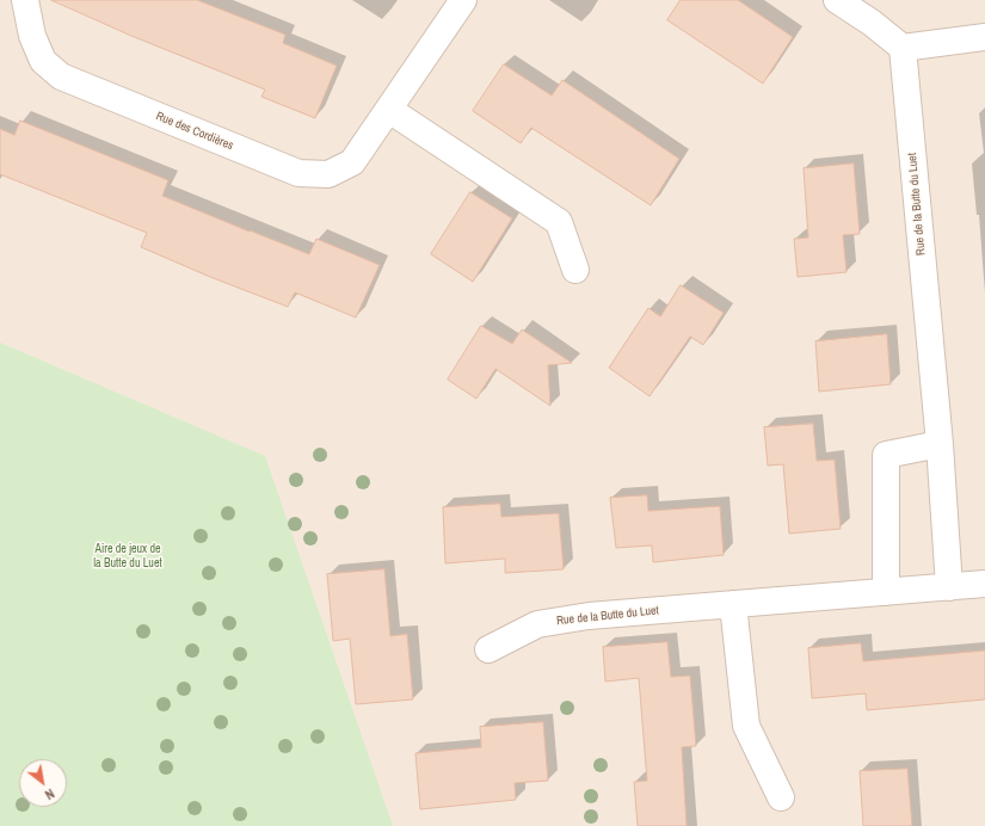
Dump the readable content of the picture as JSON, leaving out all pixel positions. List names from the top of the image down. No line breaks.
{"streets":{"street":["Rue des Cordières","Rue de la Butte du Luet"]},"parks":["Aire de jeux de la Butte du Luet"],"north":"bottom right"}
